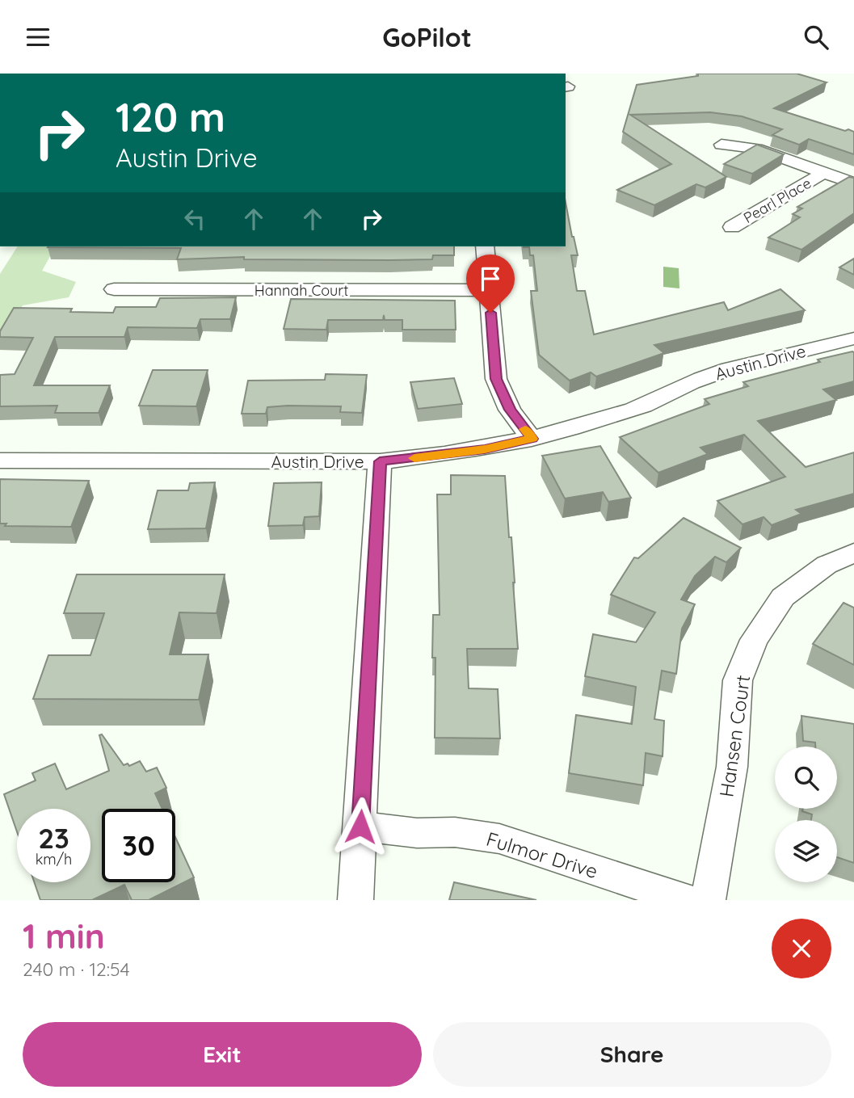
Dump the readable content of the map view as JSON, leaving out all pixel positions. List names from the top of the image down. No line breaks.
{"streets":{"street":["Pearl Place","Hannah Court","Austin Drive","Hansen Court","Fulmor Drive"]},"page":{"header":"GoPilot","turn":["120 m","Austin Drive"],"speed":"23 km/h","limit":"30","heading":["1 min","240 m · 12:54"],"buttons":["Exit","Share"]}}
